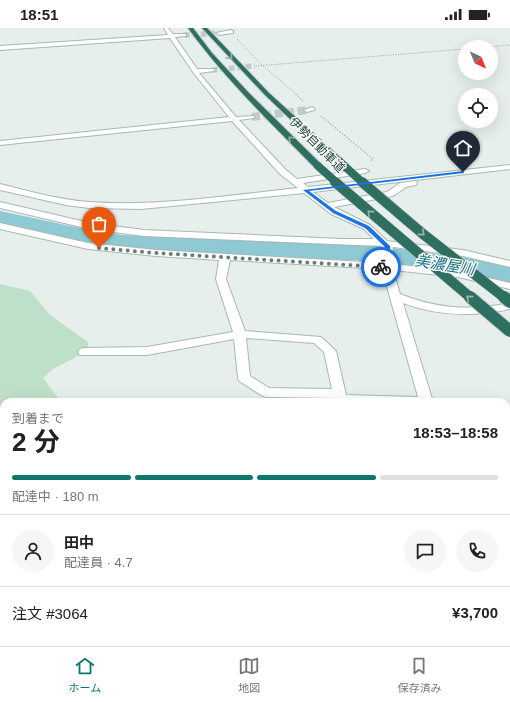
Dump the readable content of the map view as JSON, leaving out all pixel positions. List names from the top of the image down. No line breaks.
{"streets":{"highway":["伊勢自動車道"]},"water":["美濃屋川"],"north":"bottom right","page":{"status":"18:51","heading":["2 分","到着まで","18:53–18:58"],"panel":["田中","配達員 · 4.7","注文 #3064","¥3,700"],"bar":"配達中 · 180 m","tabs":["ホーム","地図","保存済み"]}}
